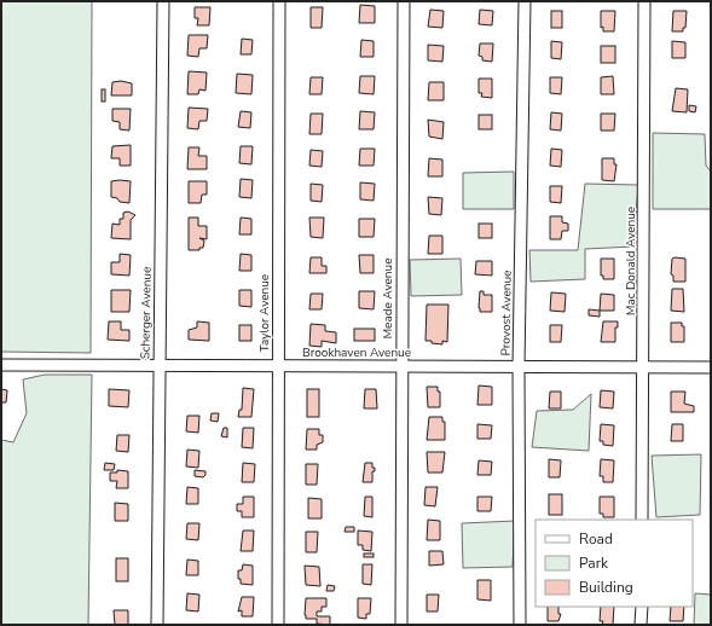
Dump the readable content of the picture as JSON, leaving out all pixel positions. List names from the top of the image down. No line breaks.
{"streets":{"street":["Mac Donald Avenue","Meade Avenue","Scherger Avenue","Taylor Avenue","Provost Avenue","Brookhaven Avenue"]},"crossings":[["Mac Donald Avenue","Brookhaven Avenue"],["Meade Avenue","Brookhaven Avenue"],["Scherger Avenue","Brookhaven Avenue"],["Taylor Avenue","Brookhaven Avenue"],["Provost Avenue","Brookhaven Avenue"]],"legend":["Road","Park","Building"]}
